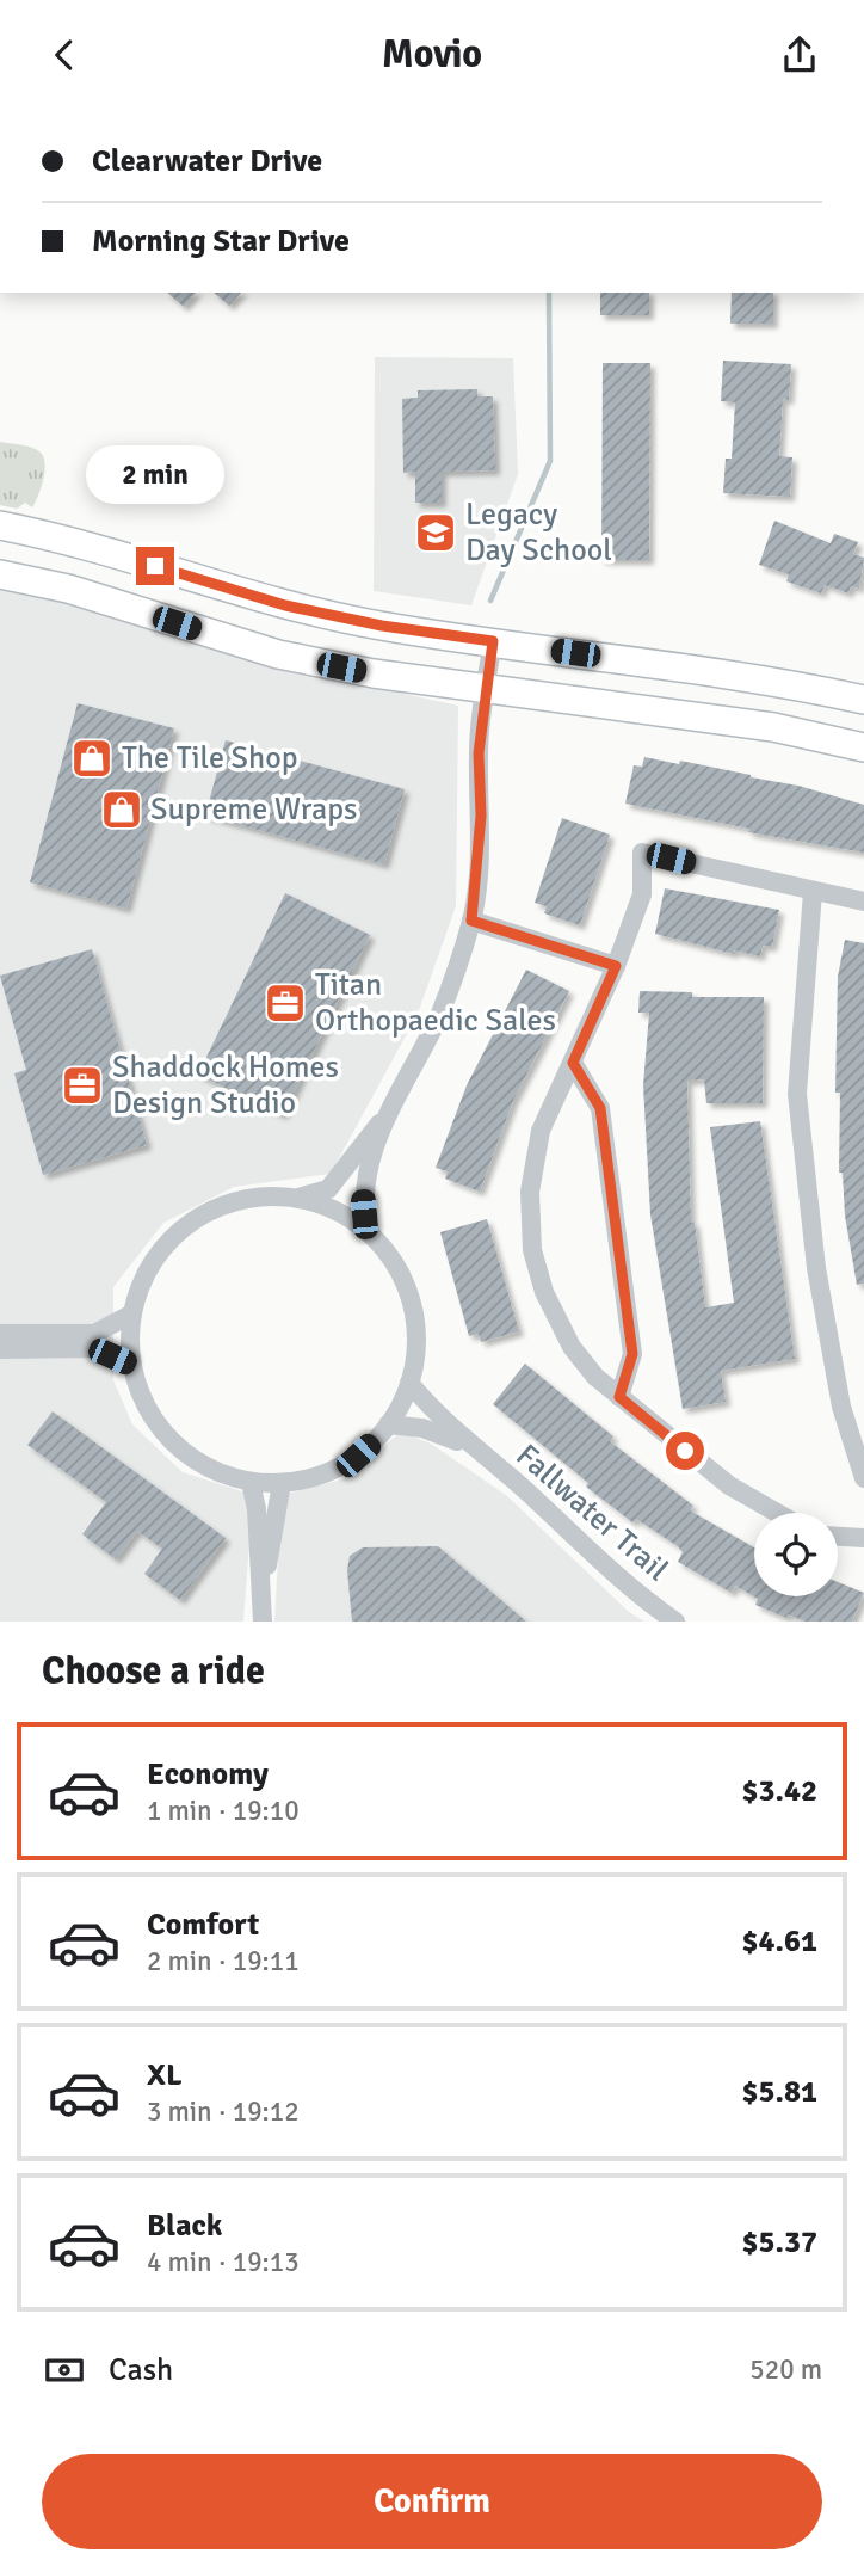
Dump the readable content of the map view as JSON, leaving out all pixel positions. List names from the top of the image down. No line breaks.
{"streets":{"street":["Fallwater Trail"]},"places":{"school or university":["Legacy Day School"],"shop":["The Tile Shop","Supreme Wraps"],"office":["Titan Orthopaedic Sales","Shaddock Homes Design Studio"]},"page":{"header":"Movio","banner":["Clearwater Drive","Morning Star Drive"],"bubble":"2 min","heading":"Choose a ride","list":[{"name":"Economy","note":"1 min · 19:10","value":"$3.42"},{"name":"Comfort","note":"2 min · 19:11","value":"$4.61"},{"name":"XL","note":"3 min · 19:12","value":"$5.81"},{"name":"Black","note":"4 min · 19:13","value":"$5.37"}],"pay":["Cash","520 m"],"buttons":"Confirm"}}
